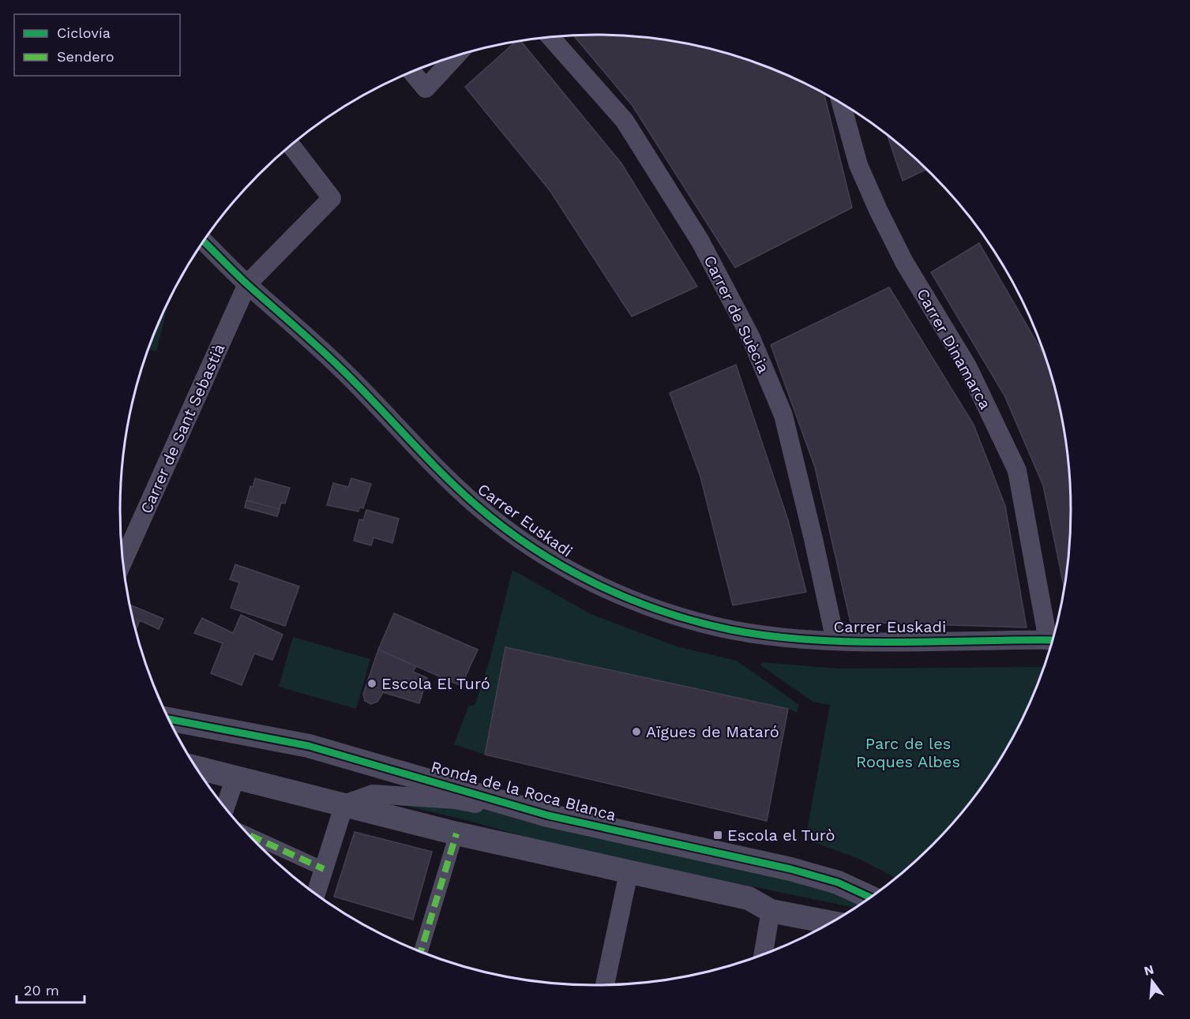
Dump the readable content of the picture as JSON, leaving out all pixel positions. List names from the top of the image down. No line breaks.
{"streets":{"street":["Carrer de Suècia","Carrer Dinamarca","Carrer de Sant Sebastià","Carrer Euskadi","Ronda de la Roca Blanca"]},"crossings":[["Carrer de Suècia","Carrer Euskadi"],["Carrer de Sant Sebastià","Carrer Euskadi"]],"parks":["Parc de les Roques Albes"],"places":{"other":["Escola El Turó","Aïgues de Mataró"],"transit":["Escola el Turò"]},"legend":["Ciclovía","Sendero"],"scale_bar":"20 m","north":"top"}
